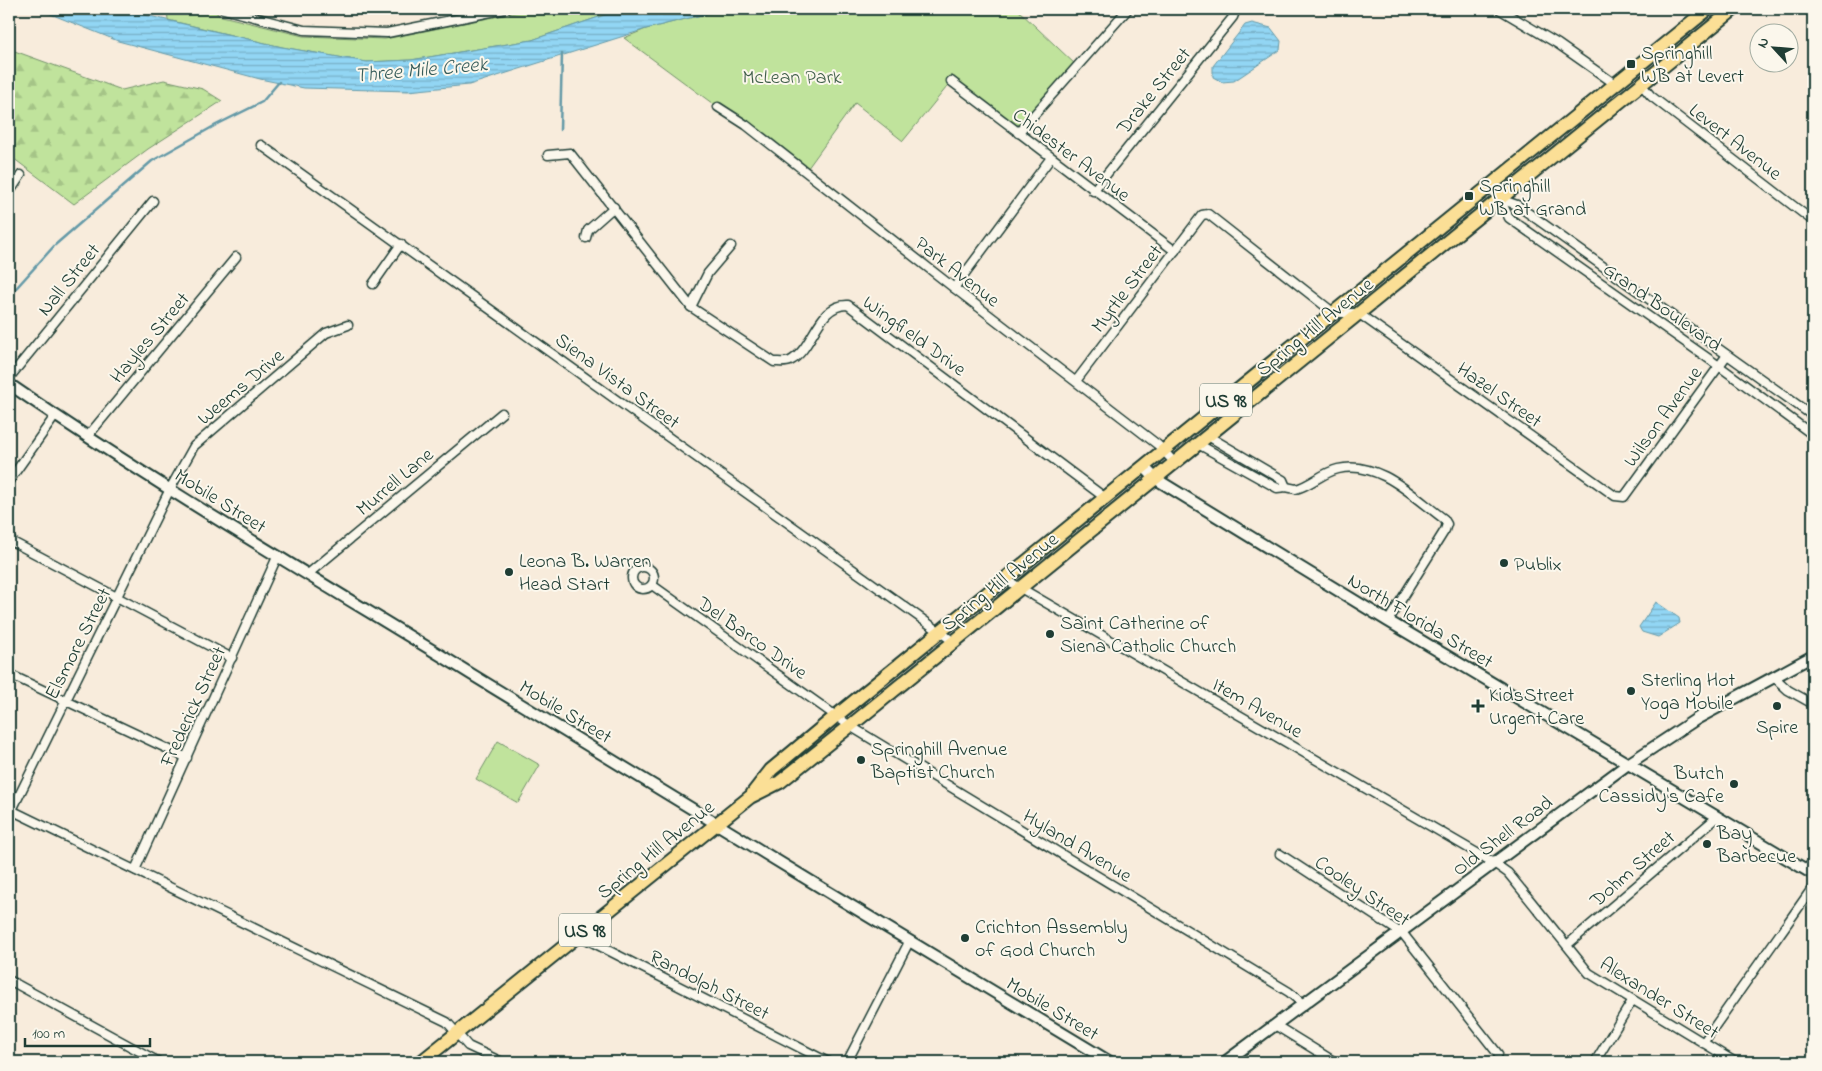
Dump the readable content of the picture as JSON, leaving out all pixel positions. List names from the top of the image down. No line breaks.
{"streets":{"main road":["Spring Hill Avenue","US 98"],"street":["Drake Street","Levert Avenue","Chidester Avenue","Park Avenue","Nall Street","Myrtle Street","Grand Boulevard","Wingfield Drive","Hayles Street","Siena Vista Street","Weems Drive","Hazel Street","Wilson Avenue","Murrell Lane","Mobile Street","North Florida Street","Del Barco Drive","Elsmore Street","Frederick Street","Item Avenue","Old Shell Road","Hyland Avenue","Dohm Street","Cooley Street","Randolph Street","Alexander Street"]},"crossings":[["Drake Street","Chidester Avenue"],["Levert Avenue","Spring Hill Avenue"],["Chidester Avenue","Myrtle Street"],["Park Avenue","Myrtle Street"],["Park Avenue","Spring Hill Avenue"],["Myrtle Street","Spring Hill Avenue"],["Grand Boulevard","Spring Hill Avenue"],["Grand Boulevard","Wilson Avenue"],["Spring Hill Avenue","Wingfield Drive"],["Spring Hill Avenue","Siena Vista Street"],["Spring Hill Avenue","Hazel Street"],["Spring Hill Avenue","Mobile Street"],["Spring Hill Avenue","North Florida Street"],["Spring Hill Avenue","Del Barco Drive"],["Spring Hill Avenue","Item Avenue"],["Spring Hill Avenue","Hyland Avenue"],["Spring Hill Avenue","Randolph Street"],["Hayles Street","Mobile Street"],["Weems Drive","Mobile Street"],["Weems Drive","Elsmore Street"],["Hazel Street","Wilson Avenue"],["Murrell Lane","Mobile Street"],["Mobile Street","Elsmore Street"],["Mobile Street","Frederick Street"],["North Florida Street","Old Shell Road"],["North Florida Street","Dohm Street"],["Del Barco Drive","Hyland Avenue"],["Item Avenue","Old Shell Road"],["Item Avenue","Alexander Street"],["Old Shell Road","Hyland Avenue"],["Old Shell Road","Cooley Street"],["Old Shell Road","Alexander Street"],["Dohm Street","Alexander Street"]],"water":["Three Mile Creek"],"parks":["McLean Park"],"places":{"transit":["Springhill WB at Levert","Springhill WB at Grand"],"other":["Publix","Leona B. Warren Head Start","Saint Catherine of Siena Catholic Church","Sterling Hot Yoga Mobile","Spire","Springhill Avenue Baptist Church","Butch Cassidy's Cafe","Bay Barbecue","Crichton Assembly of God Church"],"health":["KidsStreet Urgent Care"]},"scale_bar":"100 m","north":"top left"}
